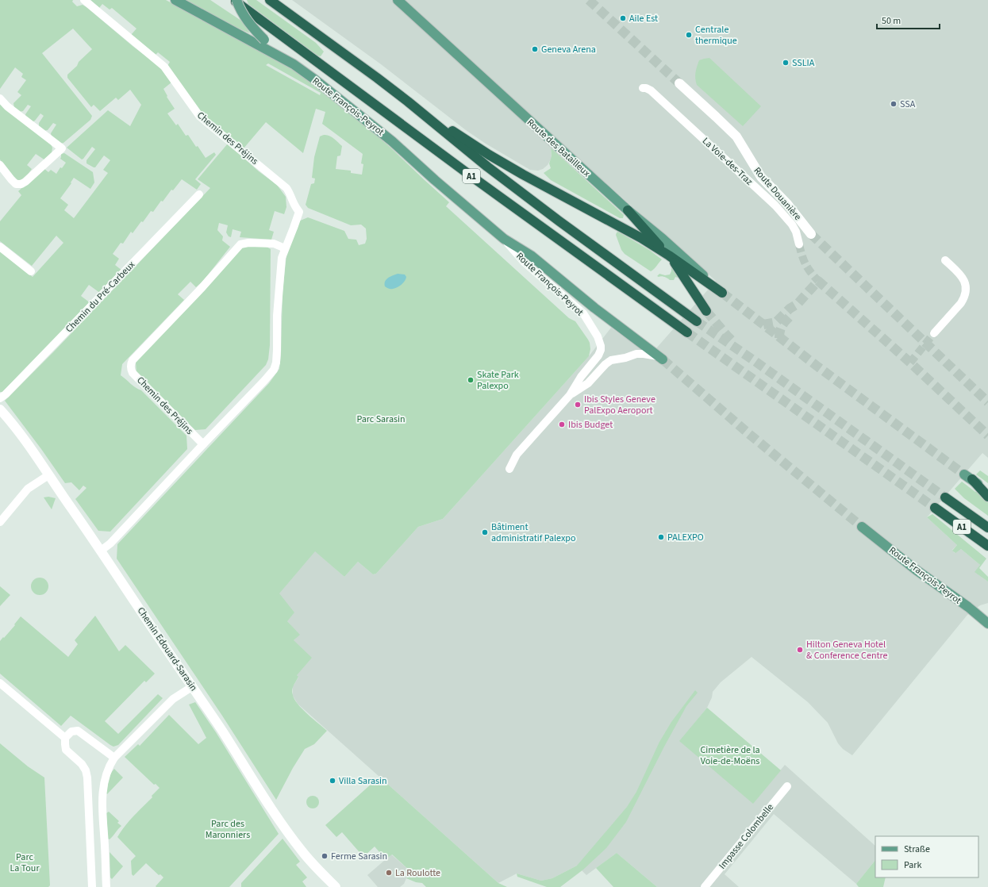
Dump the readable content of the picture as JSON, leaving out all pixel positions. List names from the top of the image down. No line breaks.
{"streets":{"highway":["A1"],"main road":["Route François-Peyrot","Route des Batailleux"],"street":["Chemin des Préjins","La Voie-des-Traz","Route Douanière","Chemin du Pré-Carbeux","Chemin Edouard-Sarasin","Impasse Colombelle"]},"crossings":[["Chemin des Préjins","Chemin Edouard-Sarasin"]],"parks":["Parc Sarasin","Cimetière de la Voie-de-Moëns","Parc des Maronniers","Parc La Tour"],"places":["Aile Est","Centrale thermique","Geneva Arena","SSLIA","SSA","Skate Park Palexpo","Ibis Styles Geneve PalExpo Aeroport","Ibis Budget","Bâtiment administratif Palexpo","PALEXPO","Hilton Geneva Hotel & Conference Centre","Villa Sarasin","Ferme Sarasin","La Roulotte"],"legend":["Straße","Park"],"scale_bar":"50 m"}
